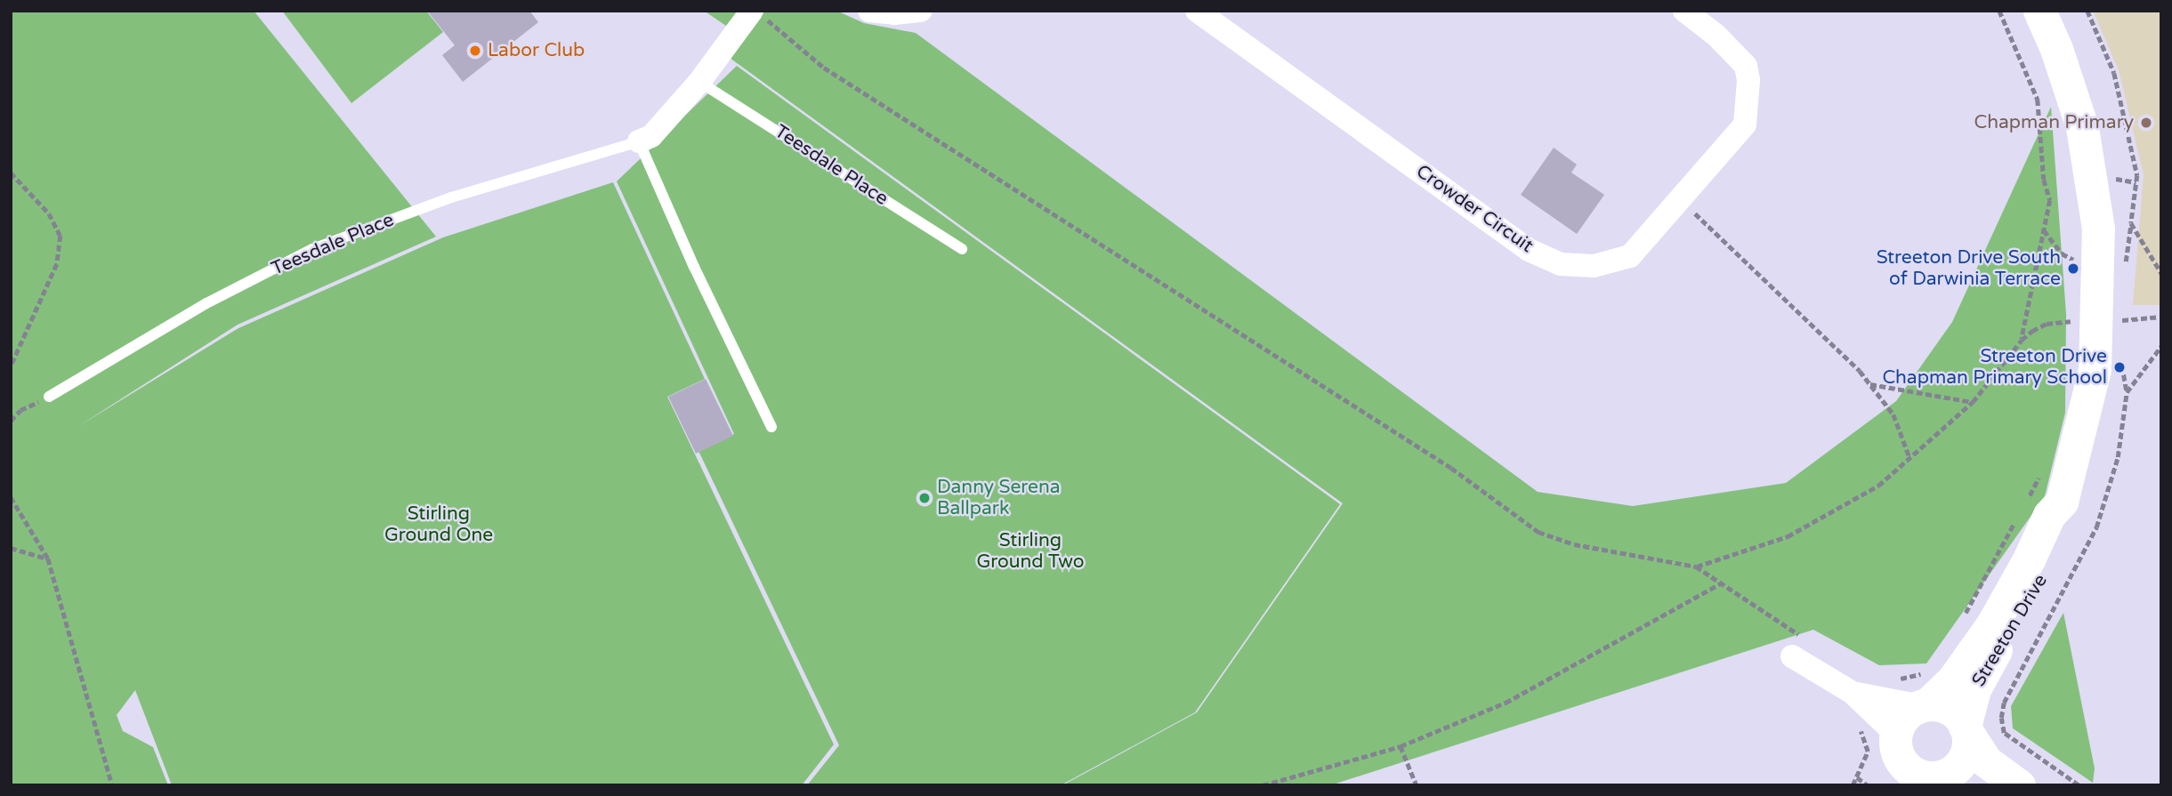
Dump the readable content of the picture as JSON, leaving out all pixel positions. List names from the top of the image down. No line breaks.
{"streets":{"main road":["Streeton Drive"],"street":["Teesdale Place","Crowder Circuit"]},"parks":["Stirling Ground One","Stirling Ground Two"],"places":["Labor Club","Chapman Primary","Streeton Drive South of Darwinia Terrace","Streeton Drive Chapman Primary School","Danny Serena Ballpark"]}
